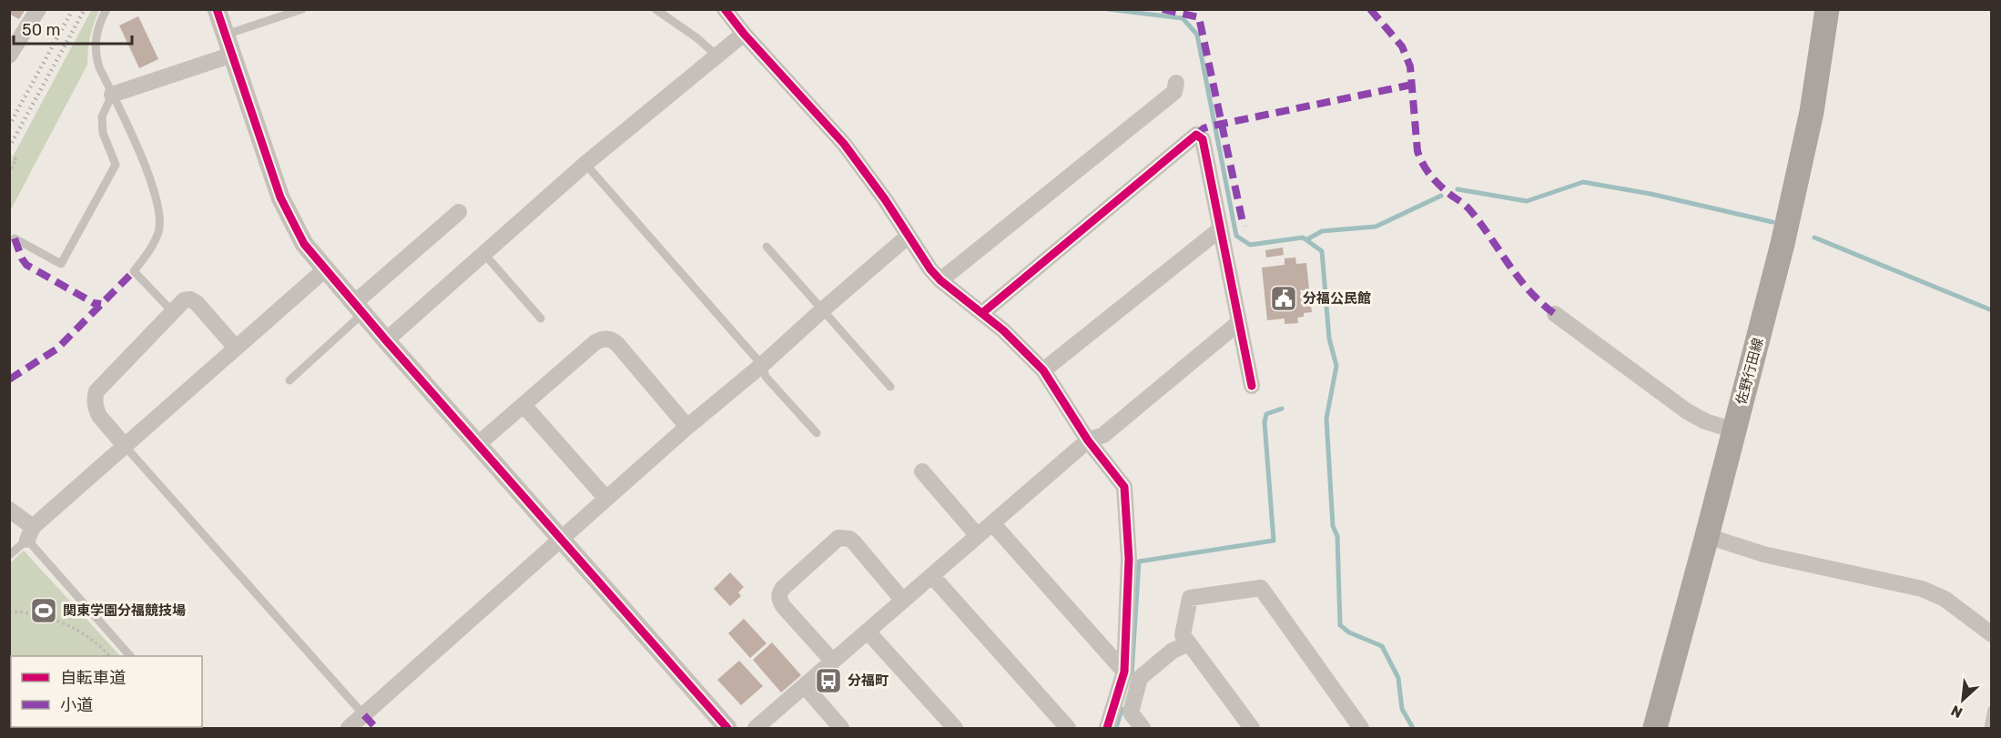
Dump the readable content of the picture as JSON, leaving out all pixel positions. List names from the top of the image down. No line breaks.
{"streets":{"main road":["佐野行田線"]},"places":{"public building":["分福公民館"],"sports":["関東学園分福競技場"],"bus stop":["分福町"]},"legend":["自転車道","小道"],"scale_bar":"50 m","north":"bottom left"}
